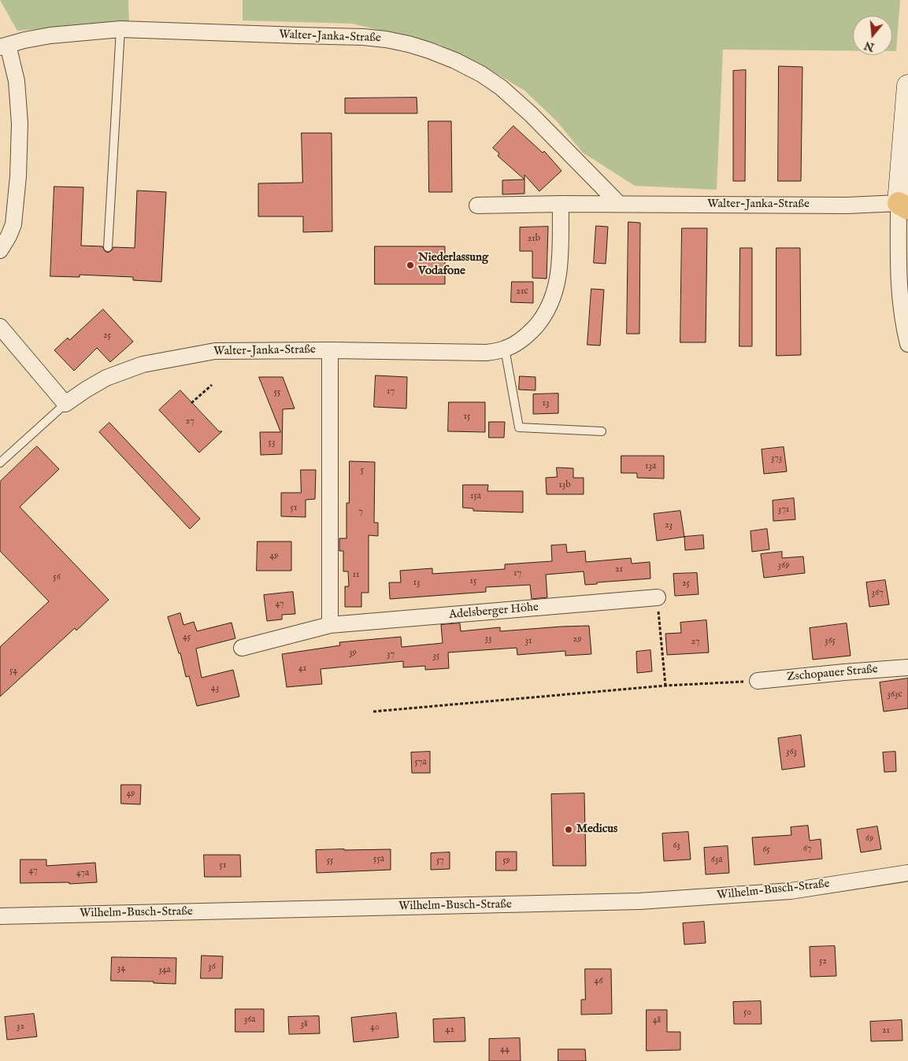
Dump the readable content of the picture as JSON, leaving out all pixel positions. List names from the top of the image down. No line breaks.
{"streets":{"street":["Walter-Janka-Straße","Adelsberger Höhe","Zschopauer Straße","Wilhelm-Busch-Straße"]},"places":["Niederlassung Vodafone","Medicus"],"house_numbers":["21b","21c","25","17","55","13","15","27","53","373","13a","5","13b","15a","51","371","7","23","49","369","21","17","11","56","15","13","25","367","47","45","33","29","31","365","27","39","37","35","41","54","43","363c","363","57a","49","69","63","67","65","55a","63a","55","57","59","51","47","47a","52","36","34","34a","46","50","36a","48","38","32","40","42","21","44"],"north":"bottom"}
